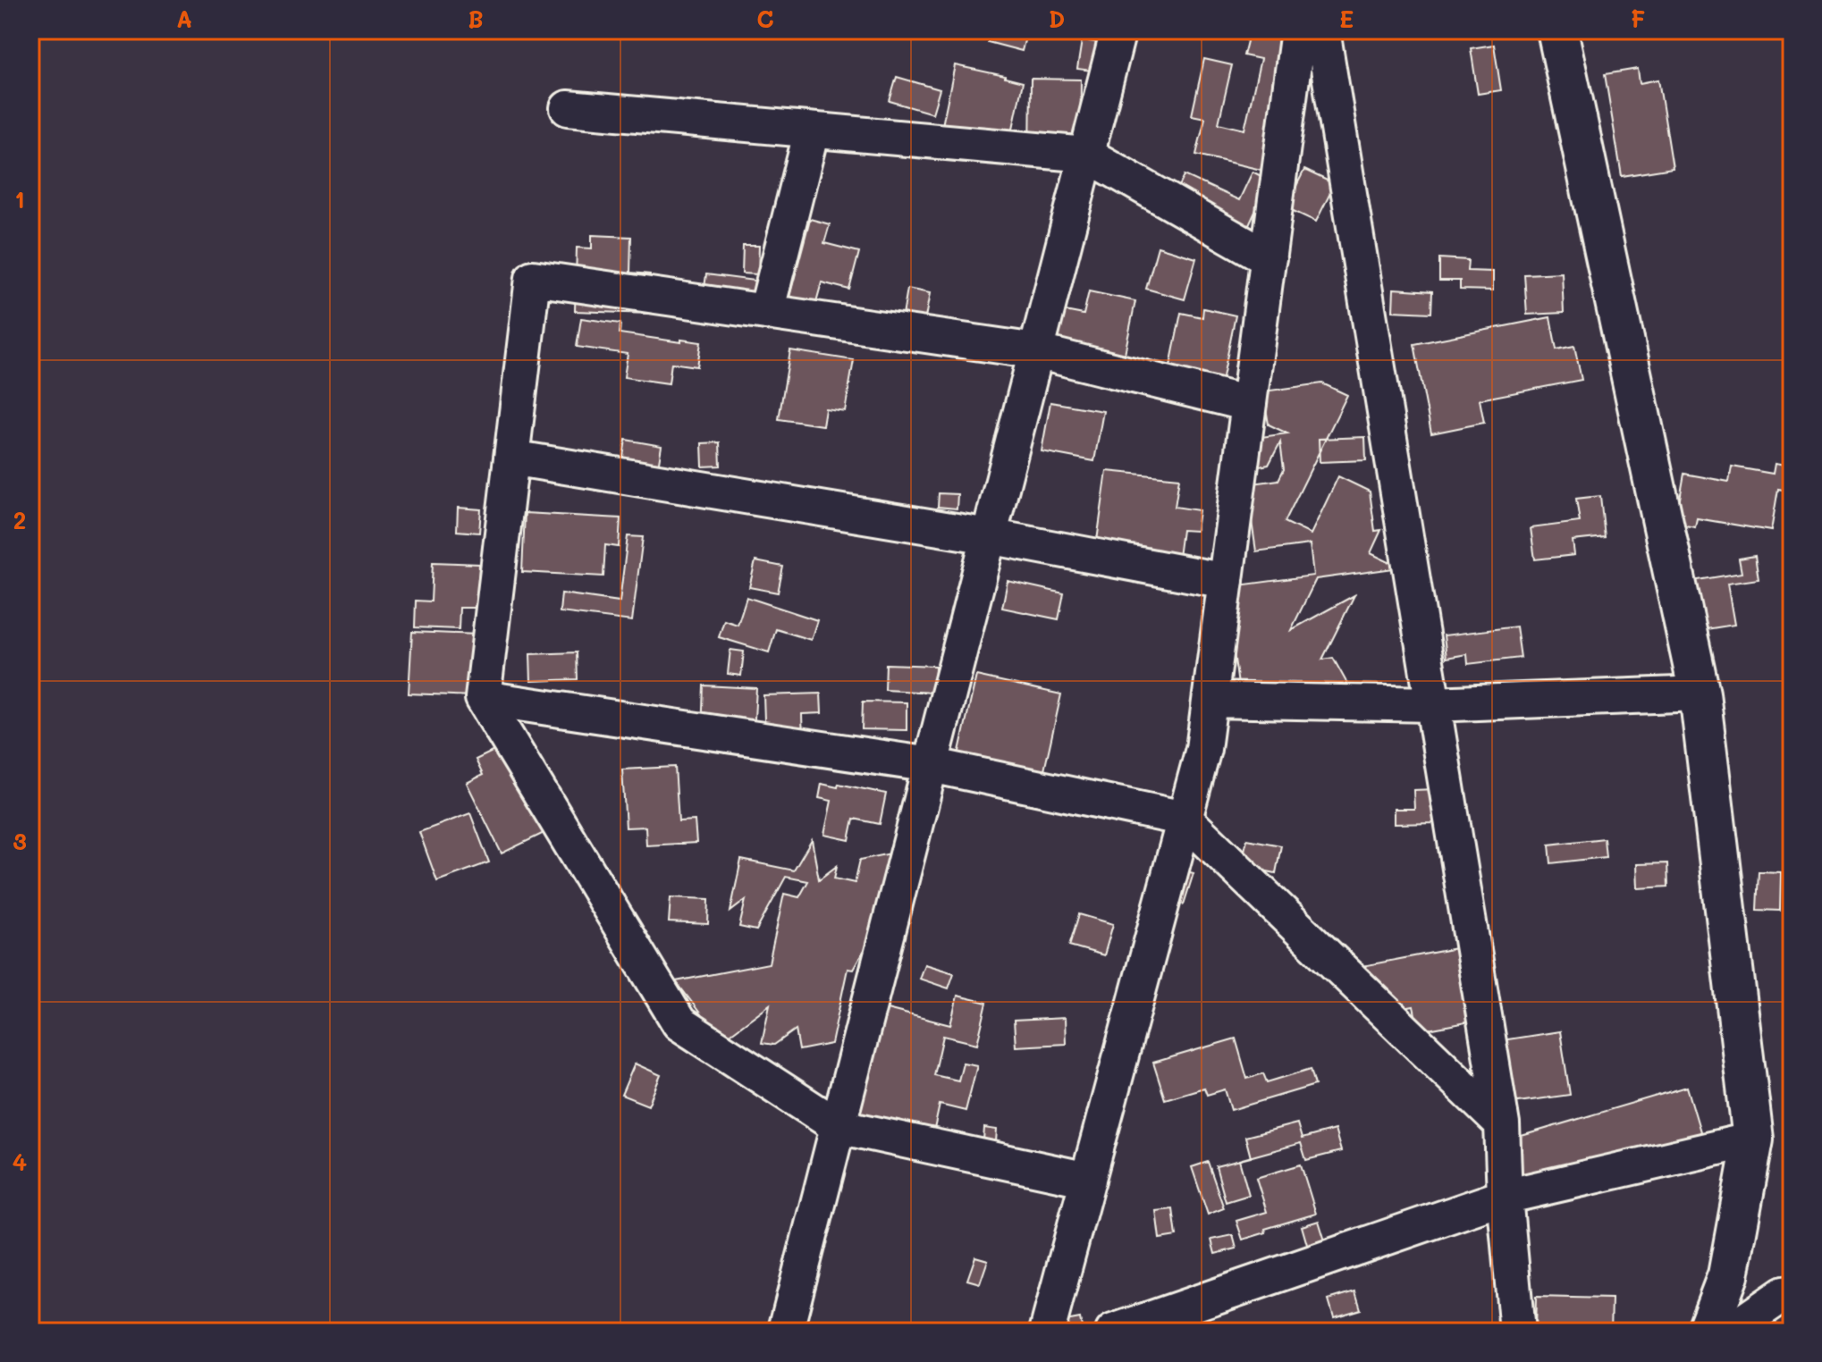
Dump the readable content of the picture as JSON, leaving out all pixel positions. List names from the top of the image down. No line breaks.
{"grid":{"columns":["A","B","C","D","E","F"],"rows":["1","2","3","4"]}}
